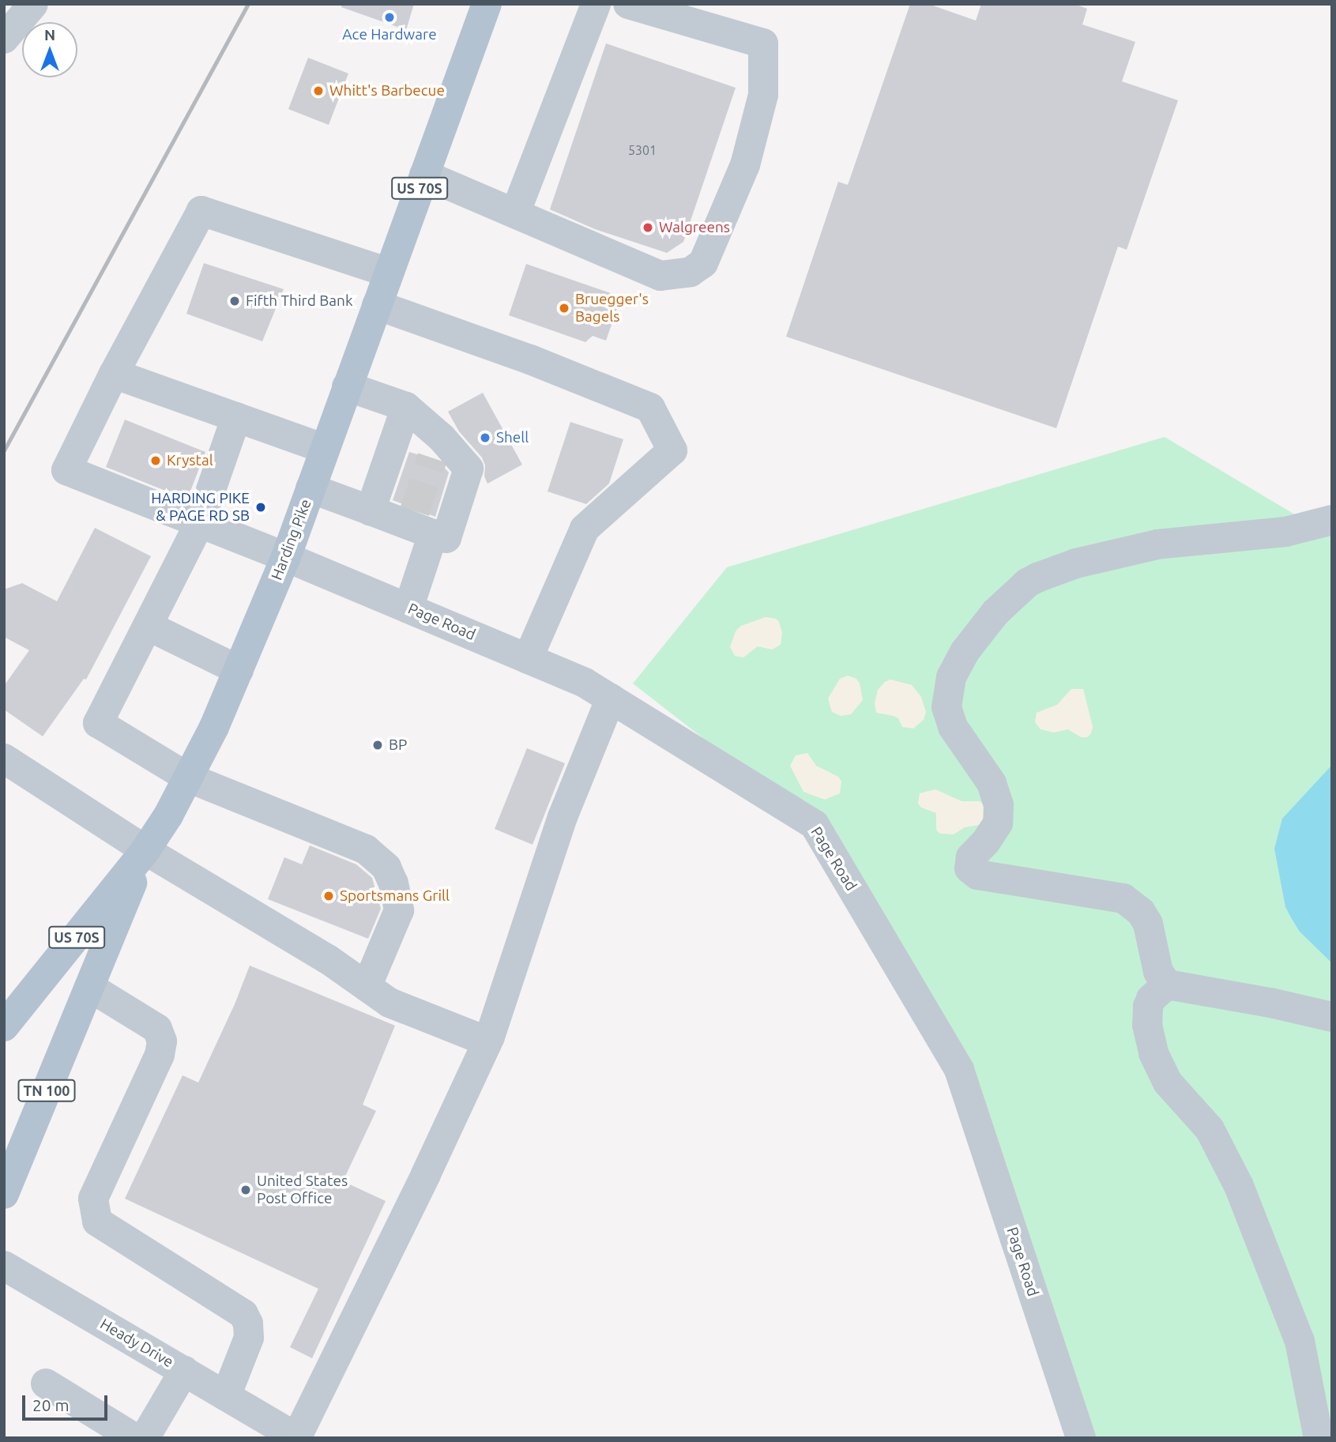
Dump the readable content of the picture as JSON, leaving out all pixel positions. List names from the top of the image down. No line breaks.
{"streets":{"main road":["US 70S","Harding Pike","TN 100"],"street":["Page Road","Heady Drive"]},"crossings":[["Harding Pike","Page Road"],["Harding Pike","TN 100"]],"places":["Ace Hardware","Whitt's Barbecue","Walgreens","Fifth Third Bank","Bruegger's Bagels","Shell","Krystal","HARDING PIKE & PAGE RD SB","BP","Sportsmans Grill","United States Post Office"],"house_numbers":["5301"],"scale_bar":"20 m","north":"top"}
